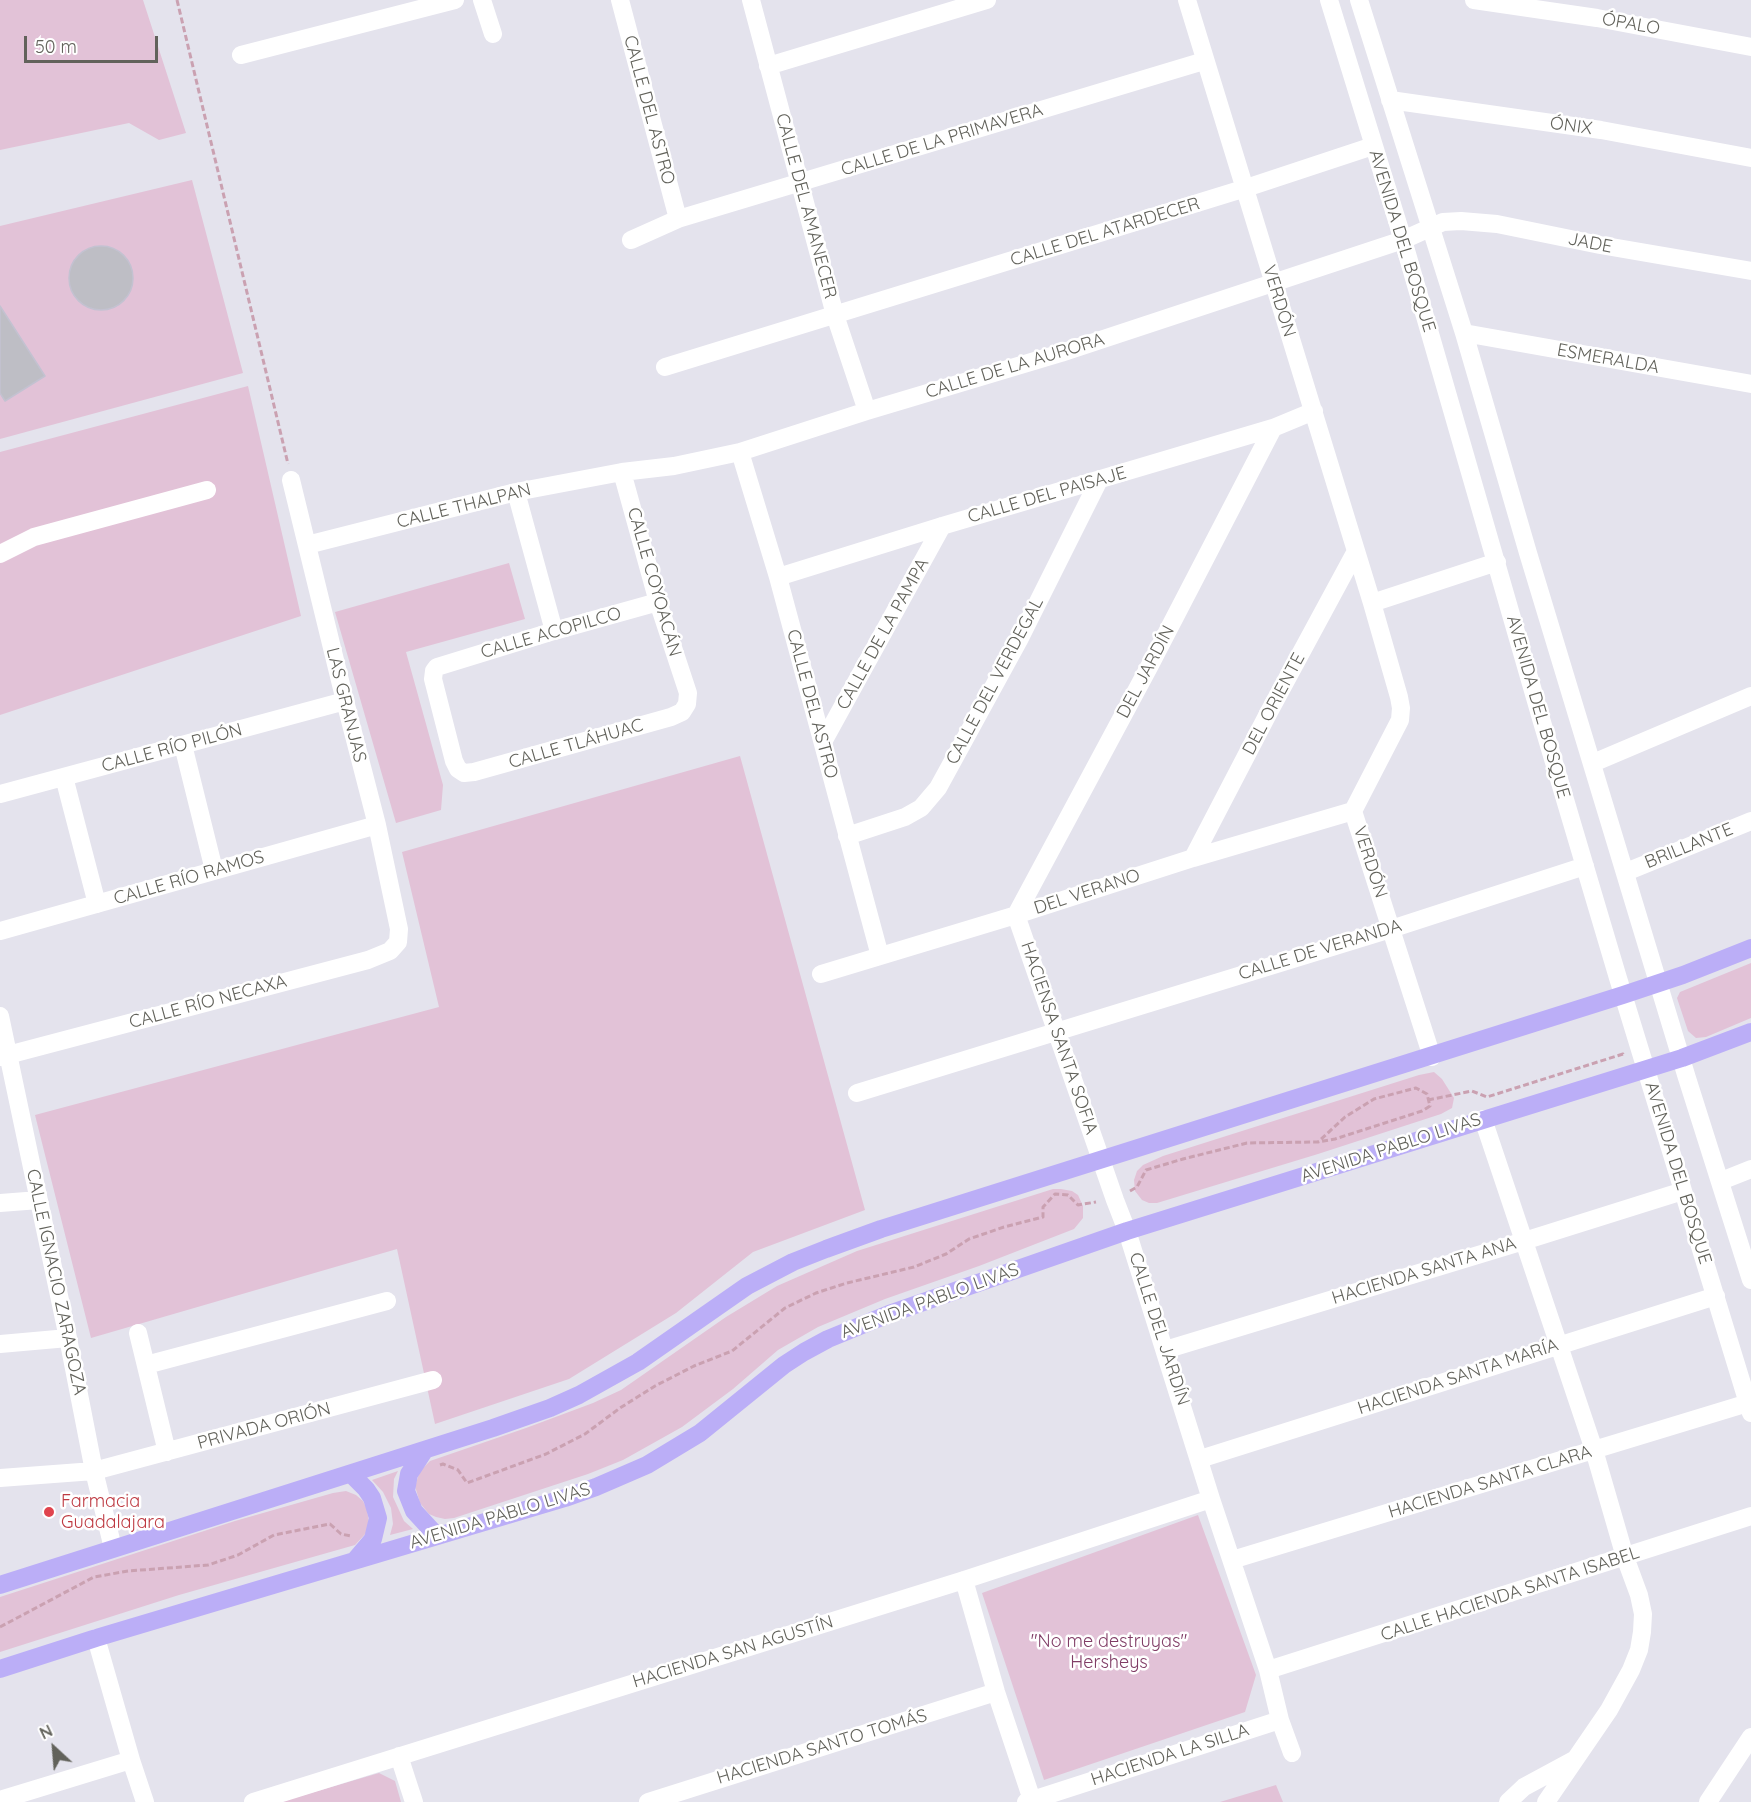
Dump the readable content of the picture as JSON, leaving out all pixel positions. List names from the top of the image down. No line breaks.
{"streets":{"main road":["AVENIDA PABLO LIVAS"],"street":["ÓPALO","CALLE DEL ASTRO","ÓNIX","CALLE DE LA PRIMAVERA","CALLE DEL AMANECER","CALLE DEL ATARDECER","AVENIDA DEL BOSQUE","JADE","VERDÓN","ESMERALDA","CALLE DE LA AURORA","CALLE DEL PAISAJE","CALLE THALPAN","CALLE COYOACÁN","CALLE ACOPILCO","CALLE DE LA PAMPA","DEL JARDÍN","CALLE DEL VERDEGAL","DEL ORIENTE","LAS GRANJAS","CALLE TLÁHUAC","CALLE RÍO PILÓN","BRILLANTE","CALLE RÍO RAMOS","DEL VERANO","CALLE DE VERANDA","CALLE RÍO NECAXA","HACIENSA SANTA SOFIA","HACIENDA SANTA ANA","CALLE IGNACIO ZARAGOZA","CALLE DEL JARDÍN","HACIENDA SANTA MARÍA","PRIVADA ORIÓN","HACIENDA SANTA CLARA","CALLE HACIENDA SANTA ISABEL","HACIENDA SAN AGUSTÍN","HACIENDA SANTO TOMÁS","HACIENDA LA SILLA"]},"crossings":[["CALLE DEL ASTRO","CALLE DE LA PRIMAVERA"],["CALLE DEL ASTRO","CALLE DE LA AURORA"],["CALLE DEL ASTRO","CALLE DEL PAISAJE"],["CALLE DEL ASTRO","CALLE DE LA PAMPA"],["CALLE DEL ASTRO","CALLE DEL VERDEGAL"],["CALLE DEL ASTRO","DEL VERANO"],["ÓNIX","AVENIDA DEL BOSQUE"],["CALLE DE LA PRIMAVERA","CALLE DEL AMANECER"],["CALLE DE LA PRIMAVERA","VERDÓN"],["CALLE DEL AMANECER","CALLE DEL ATARDECER"],["CALLE DEL AMANECER","CALLE DE LA AURORA"],["CALLE DEL ATARDECER","AVENIDA DEL BOSQUE"],["CALLE DEL ATARDECER","VERDÓN"],["AVENIDA DEL BOSQUE","JADE"],["AVENIDA DEL BOSQUE","ESMERALDA"],["AVENIDA DEL BOSQUE","CALLE DE LA AURORA"],["AVENIDA DEL BOSQUE","BRILLANTE"],["AVENIDA DEL BOSQUE","CALLE DE VERANDA"],["AVENIDA DEL BOSQUE","AVENIDA PABLO LIVAS"],["AVENIDA DEL BOSQUE","HACIENDA SANTA ANA"],["AVENIDA DEL BOSQUE","HACIENDA SANTA MARÍA"],["AVENIDA DEL BOSQUE","HACIENDA SANTA CLARA"],["JADE","CALLE DE LA AURORA"],["VERDÓN","CALLE DE LA AURORA"],["VERDÓN","CALLE DEL PAISAJE"],["VERDÓN","DEL ORIENTE"],["VERDÓN","DEL VERANO"],["VERDÓN","CALLE DE VERANDA"],["CALLE DE LA AURORA","CALLE THALPAN"],["CALLE DE LA AURORA","CALLE COYOACÁN"],["CALLE DEL PAISAJE","CALLE DE LA PAMPA"],["CALLE DEL PAISAJE","DEL JARDÍN"],["CALLE DEL PAISAJE","CALLE DEL VERDEGAL"],["CALLE THALPAN","CALLE COYOACÁN"],["CALLE THALPAN","LAS GRANJAS"],["CALLE COYOACÁN","CALLE ACOPILCO"],["CALLE COYOACÁN","CALLE TLÁHUAC"],["CALLE ACOPILCO","CALLE TLÁHUAC"],["DEL JARDÍN","DEL VERANO"],["DEL JARDÍN","HACIENSA SANTA SOFIA"],["DEL ORIENTE","DEL VERANO"],["LAS GRANJAS","CALLE RÍO PILÓN"],["LAS GRANJAS","CALLE RÍO RAMOS"],["LAS GRANJAS","CALLE RÍO NECAXA"],["DEL VERANO","HACIENSA SANTA SOFIA"],["CALLE DE VERANDA","HACIENSA SANTA SOFIA"],["CALLE RÍO NECAXA","CALLE IGNACIO ZARAGOZA"],["HACIENSA SANTA SOFIA","CALLE DEL JARDÍN"],["AVENIDA PABLO LIVAS","CALLE DEL JARDÍN"],["HACIENDA SANTA ANA","CALLE DEL JARDÍN"],["CALLE IGNACIO ZARAGOZA","PRIVADA ORIÓN"],["CALLE DEL JARDÍN","HACIENDA SANTA MARÍA"],["CALLE DEL JARDÍN","HACIENDA SANTA CLARA"],["CALLE DEL JARDÍN","CALLE HACIENDA SANTA ISABEL"],["CALLE DEL JARDÍN","HACIENDA SAN AGUSTÍN"],["CALLE DEL JARDÍN","HACIENDA LA SILLA"]],"parks":["\"No me destruyas\" Hersheys"],"places":["Farmacia Guadalajara"],"scale_bar":"50 m","north":"top left"}
